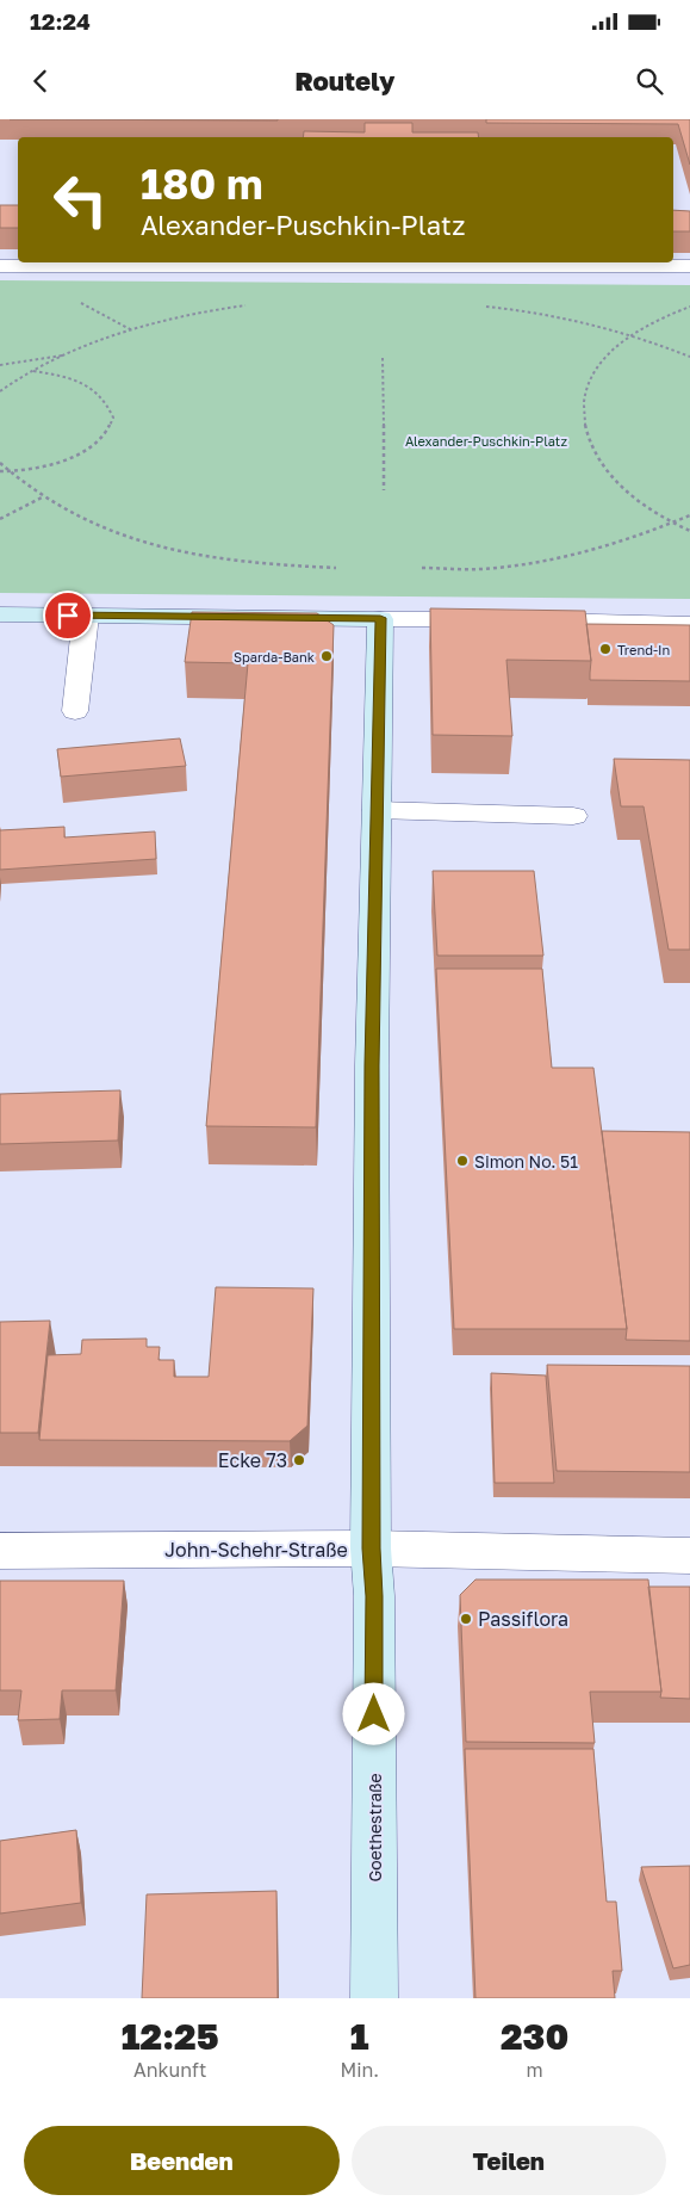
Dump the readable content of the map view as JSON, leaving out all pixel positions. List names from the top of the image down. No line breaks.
{"streets":{"main road":["Goethestraße"],"street":["John-Schehr-Straße"]},"crossings":[["John-Schehr-Straße","Goethestraße"]],"parks":["Alexander-Puschkin-Platz"],"places":["Trend-In","Sparda-Bank","Simon No. 51","Ecke 73","Passiflora"],"page":{"status":"12:24","header":"Routely","turn":["180 m","Alexander-Puschkin-Platz"],"eta":["12:25","Ankunft","1","Min.","230","m"],"buttons":["Beenden","Teilen"]}}
